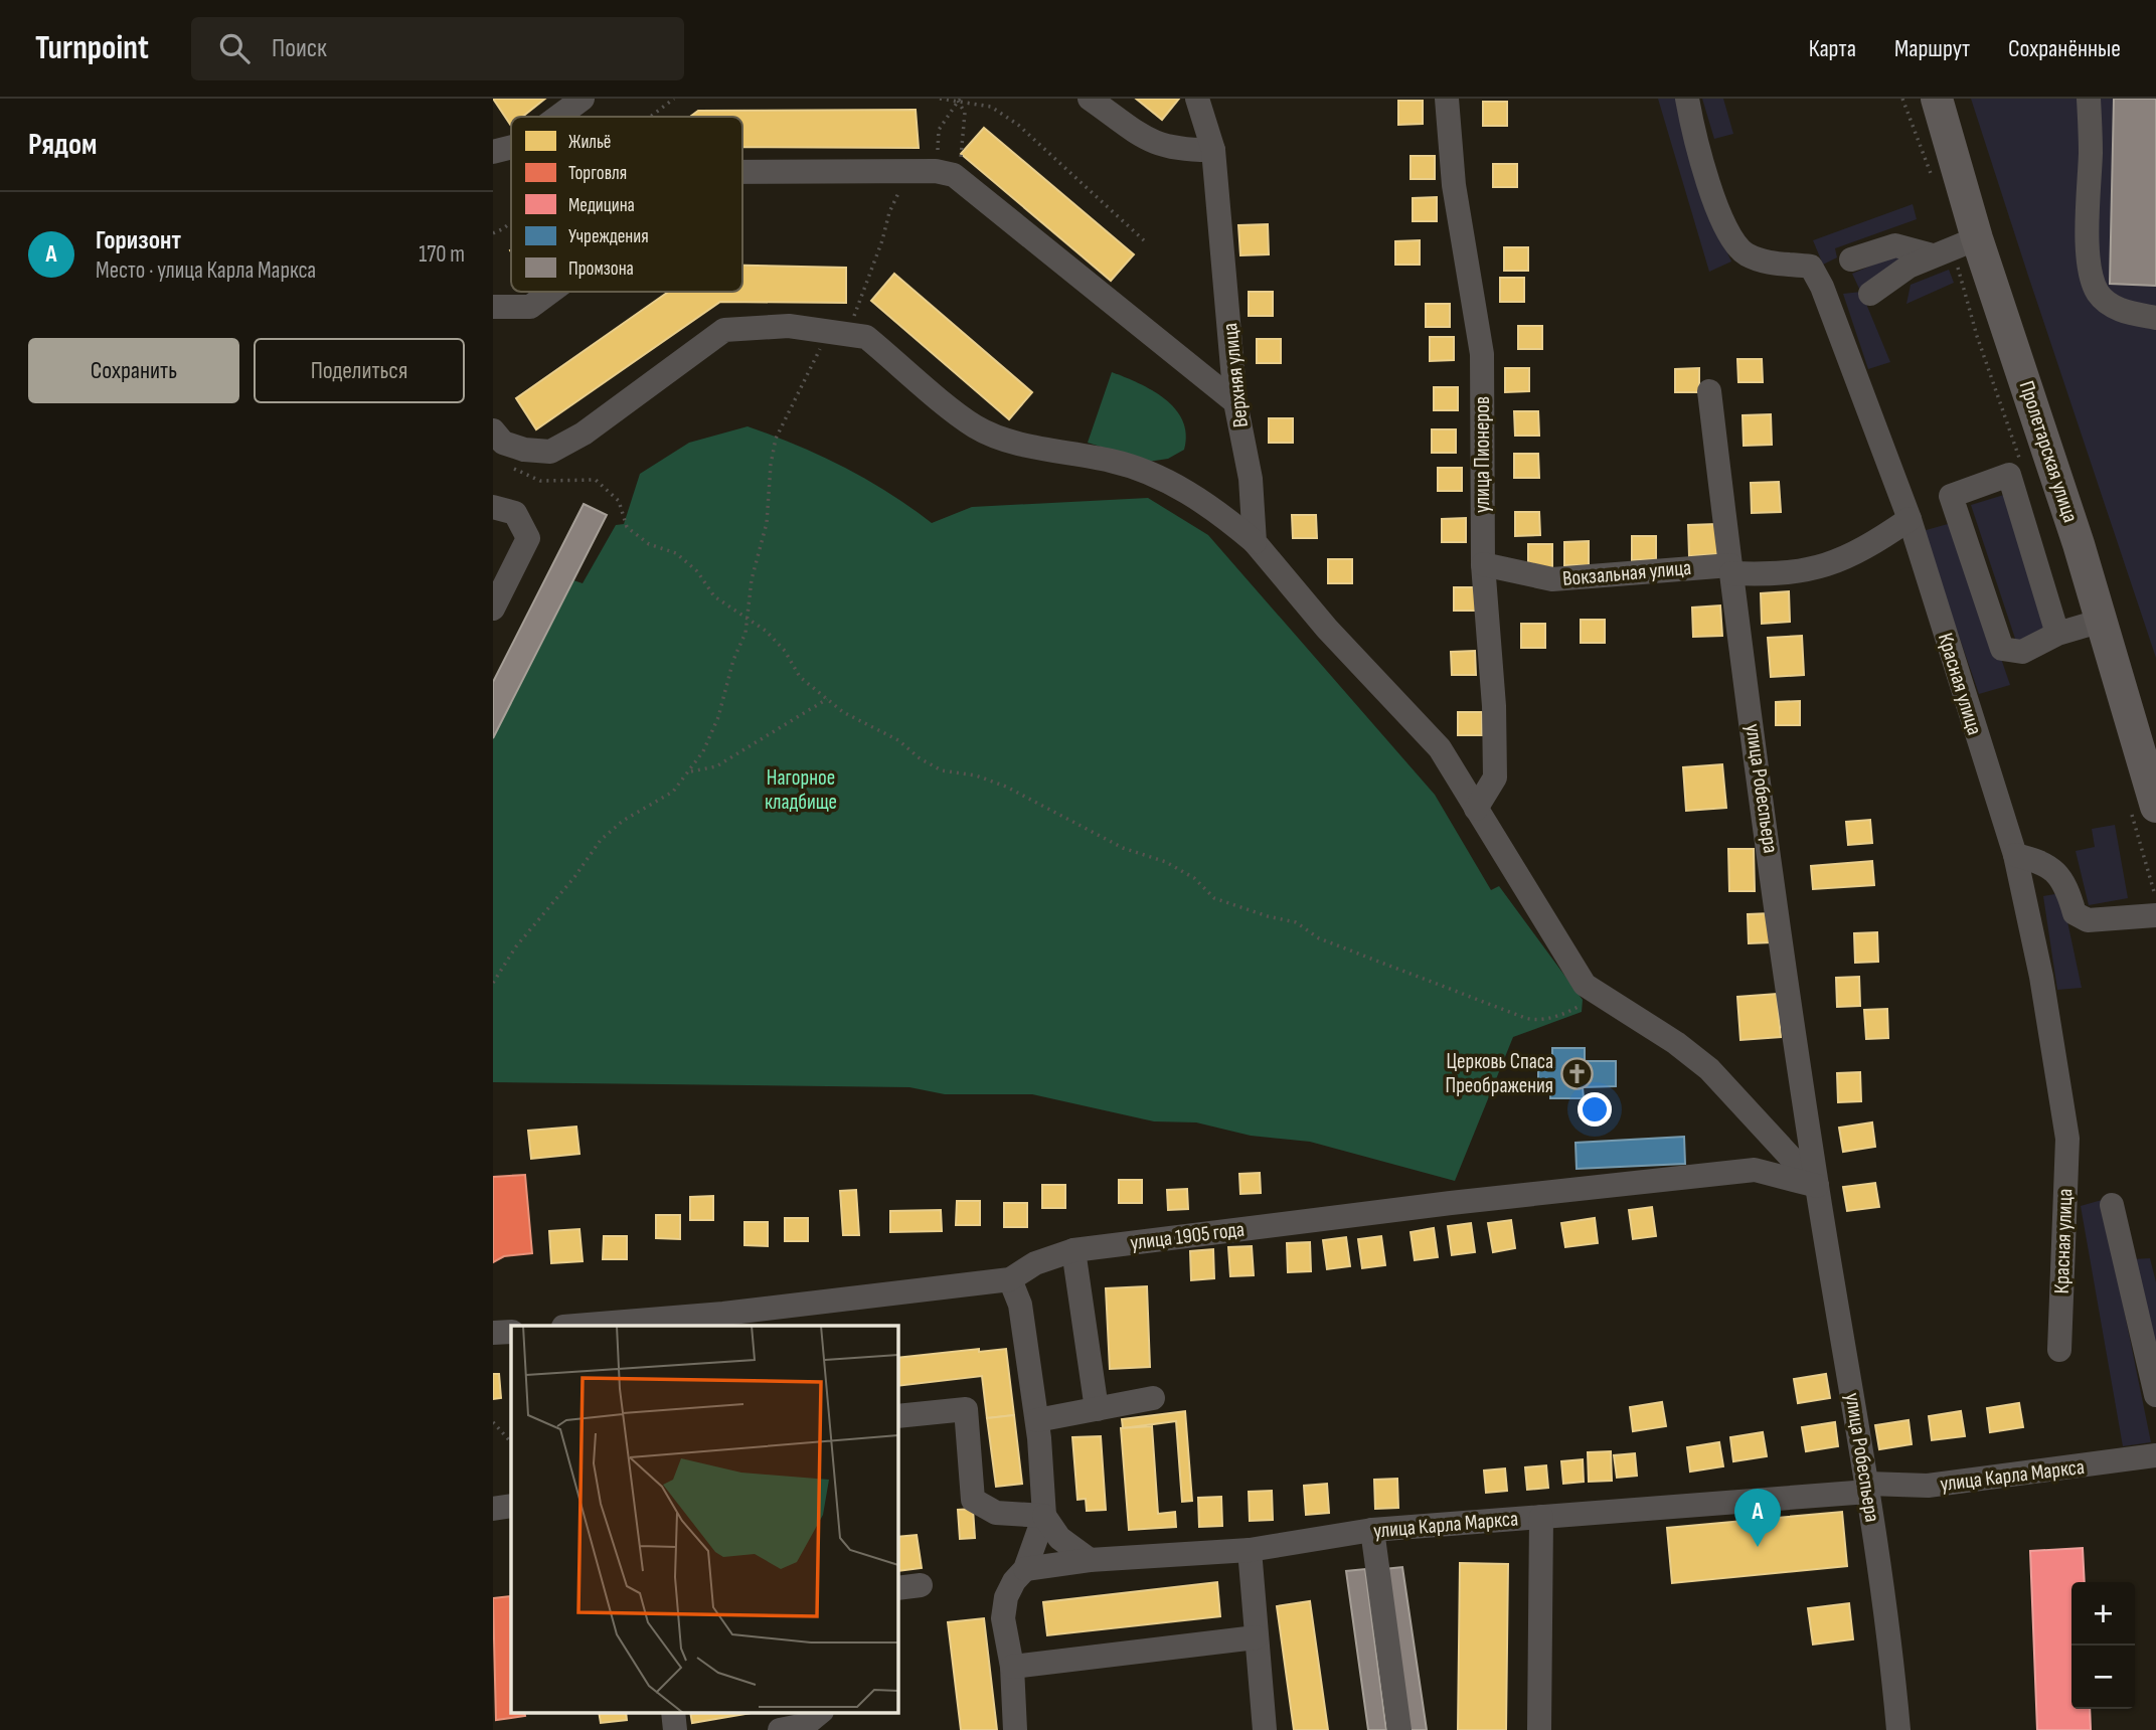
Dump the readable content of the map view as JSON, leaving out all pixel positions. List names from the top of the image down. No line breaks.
{"streets":{"main road":["Пролетарская улица"],"street":["Верхняя улица","улица Пионеров","Вокзальная улица","Красная улица","улица Робеспьера","улица 1905 года","улица Карла Маркса"]},"crossings":[["улица Пионеров","Вокзальная улица"],["Вокзальная улица","Красная улица"],["Вокзальная улица","улица Робеспьера"],["улица Робеспьера","улица 1905 года"],["улица Робеспьера","улица Карла Маркса"]],"parks":["Нагорное кладбище"],"places":{"church":["Церковь Спаса Преображения"]},"legend":["Жильё","Торговля","Медицина","Учреждения","Промзона"],"page":{"header":"Turnpoint","search":"Поиск","nav":["Карта","Маршрут","Сохранённые"],"heading":"Рядом","list":[{"mark":"A","name":"Горизонт","note":"Место · улица Карла Маркса","value":"170 m"}],"buttons":["Сохранить","Поделиться"],"pins":"A","map_buttons":["+","−"]}}
